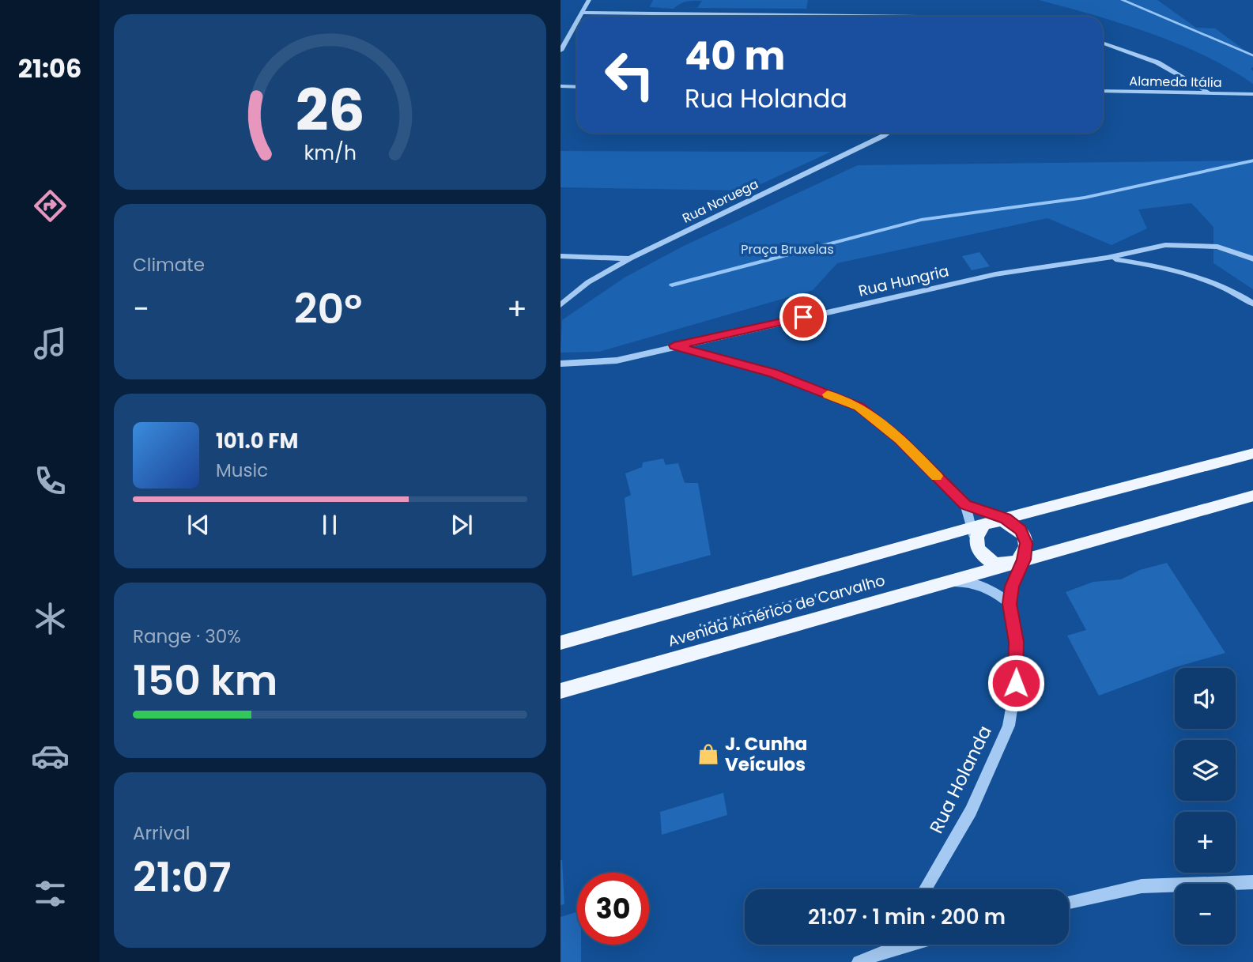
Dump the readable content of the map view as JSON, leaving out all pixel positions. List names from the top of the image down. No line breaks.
{"streets":{"main road":["Avenida Américo de Carvalho"],"street":["Alameda Itália","Rua Noruega","Rua Hungria","Rua Holanda"]},"crossings":[["Avenida Américo de Carvalho","Rua Holanda"]],"parks":["Praça Bruxelas"],"places":{"shop":["J. Cunha Veículos"]},"page":{"tabs":"21:06","turn":["40 m","Rua Holanda"],"tile":["Climate",["Range · 30%","150 km"],["Arrival","21:07"]],"heat":["−","20°","+"],"song":["101.0 FM","Music"],"map_buttons":["+","−"],"limit":"30","trip":"21:07 · 1 min · 200 m","gauge":["26","km/h"]}}
